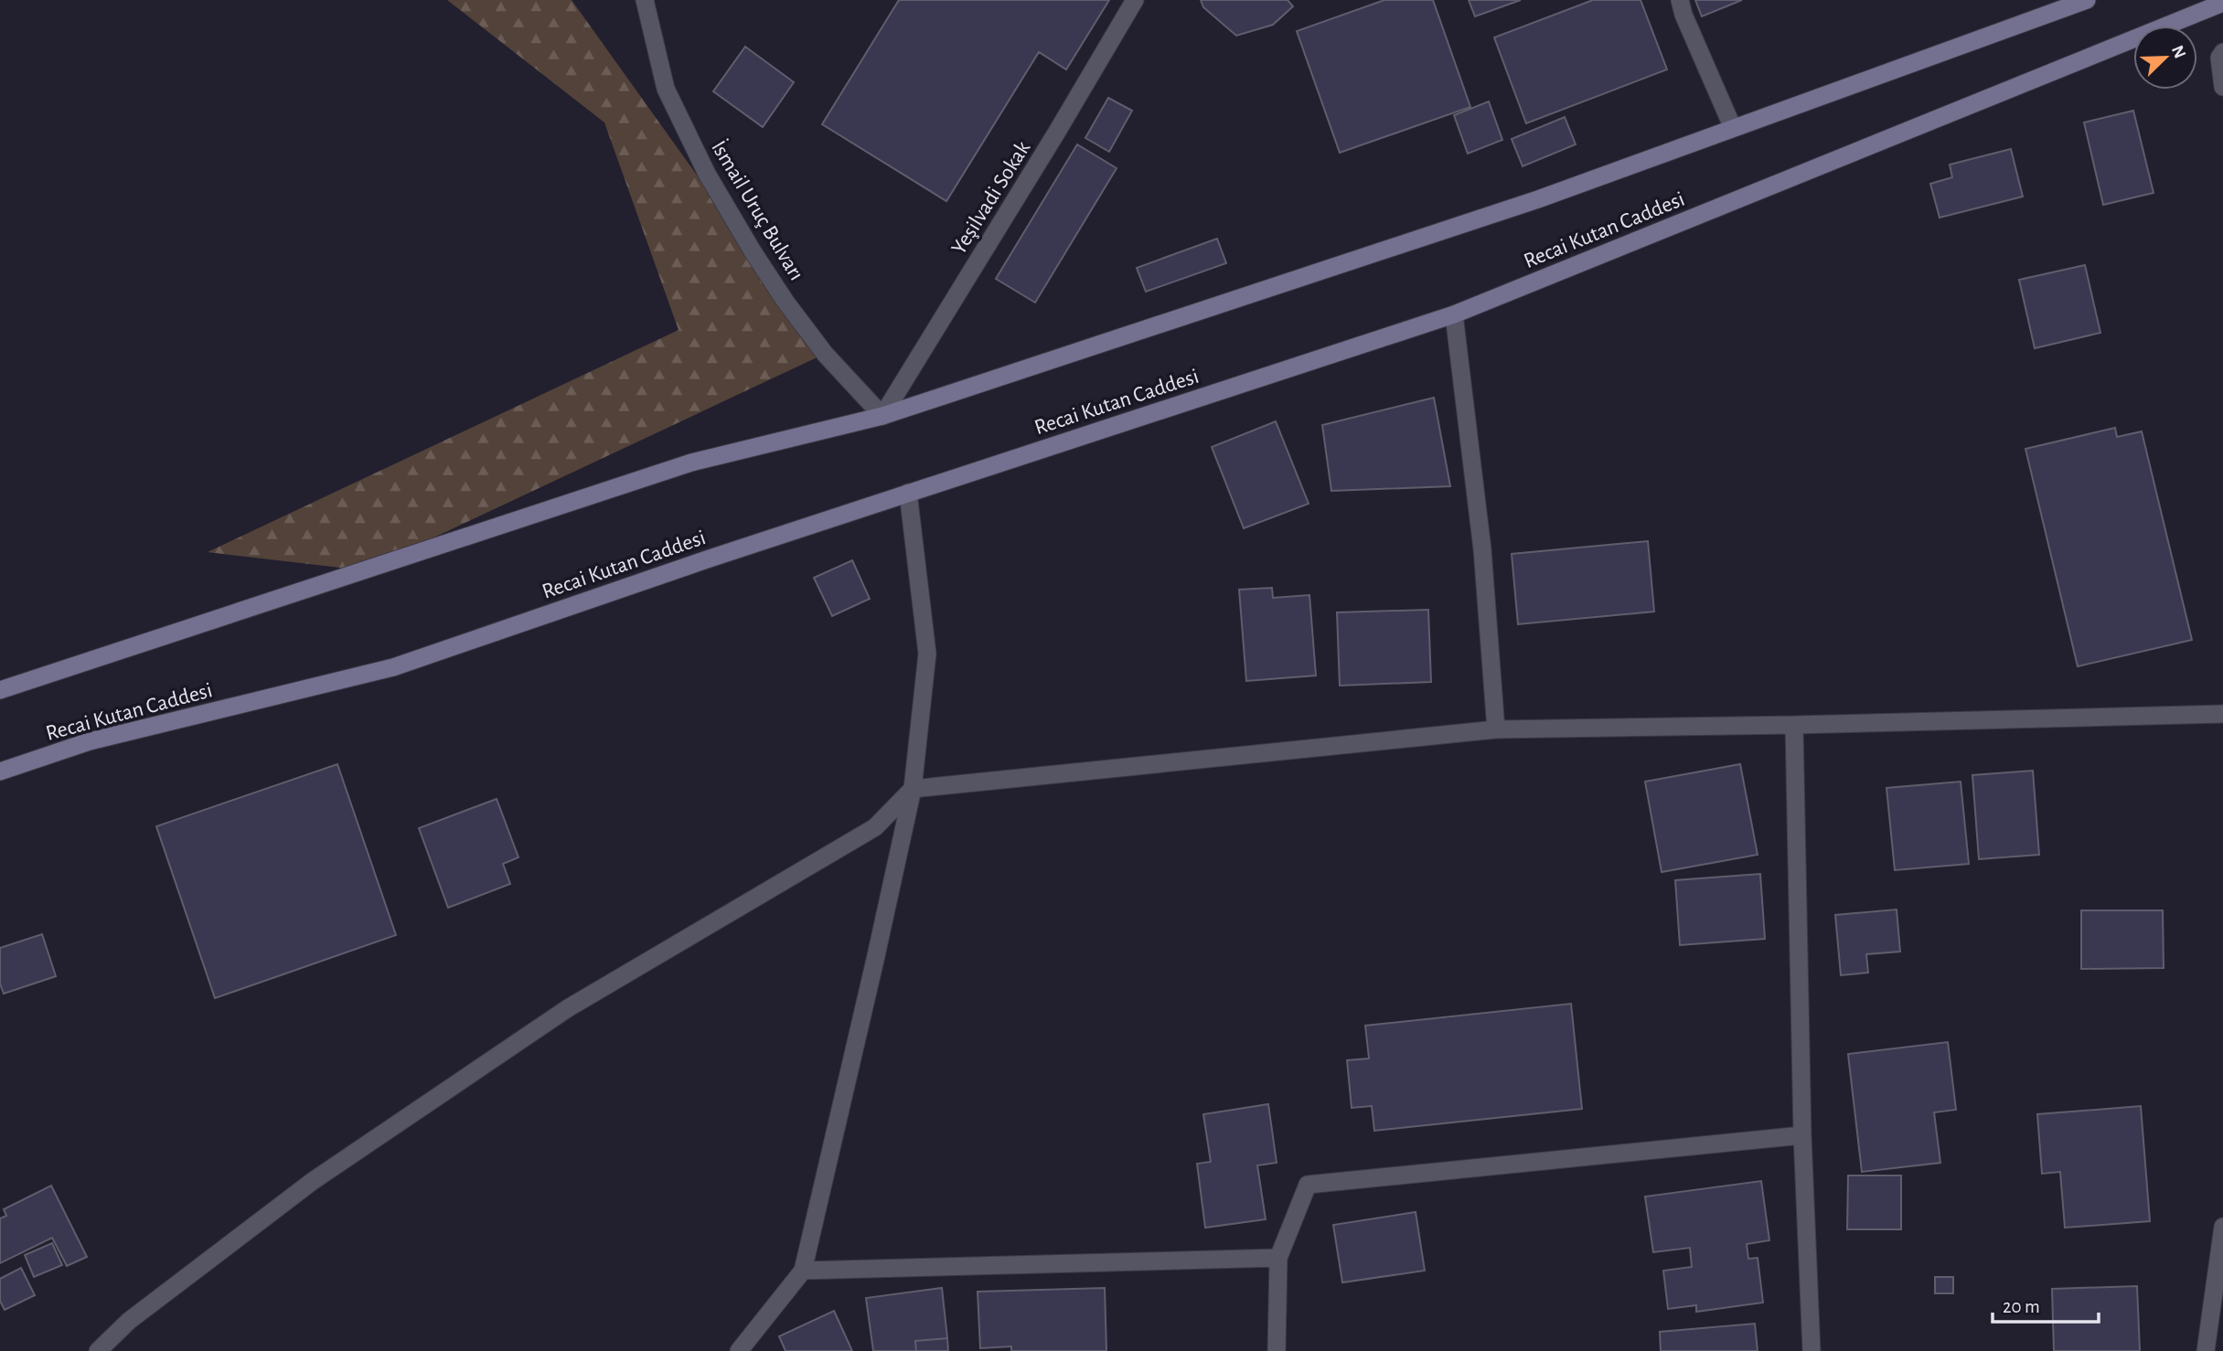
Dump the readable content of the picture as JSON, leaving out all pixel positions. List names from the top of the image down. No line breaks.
{"streets":{"main road":["Recai Kutan Caddesi"],"street":["Yeşilvadi Sokak","İsmail Uruç Bulvarı"]},"crossings":[["Yeşilvadi Sokak","İsmail Uruç Bulvarı"]],"scale_bar":"20 m","north":"top right"}
